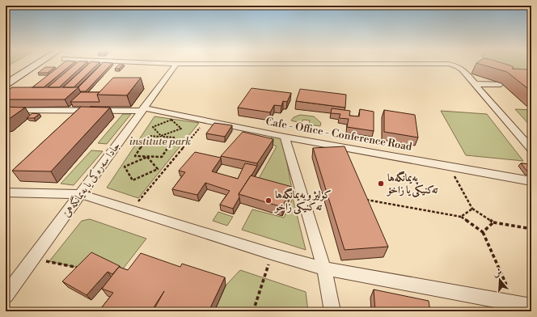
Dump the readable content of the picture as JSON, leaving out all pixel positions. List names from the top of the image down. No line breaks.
{"streets":{"street":["Cafe - Office - Conference Road","جادا سه‌ره‌كى يا په‌يمانگه‌هێ"]},"crossings":[["Cafe - Office - Conference Road","جادا سه‌ره‌كى يا په‌يمانگه‌هێ"]],"parks":["institute park"],"places":["پەیمانگەها تەکنیکی یا زاخۆ","كوليژ و په‌يمانگه‌ها ته‌كنيكى زاخو"],"north":"top"}
